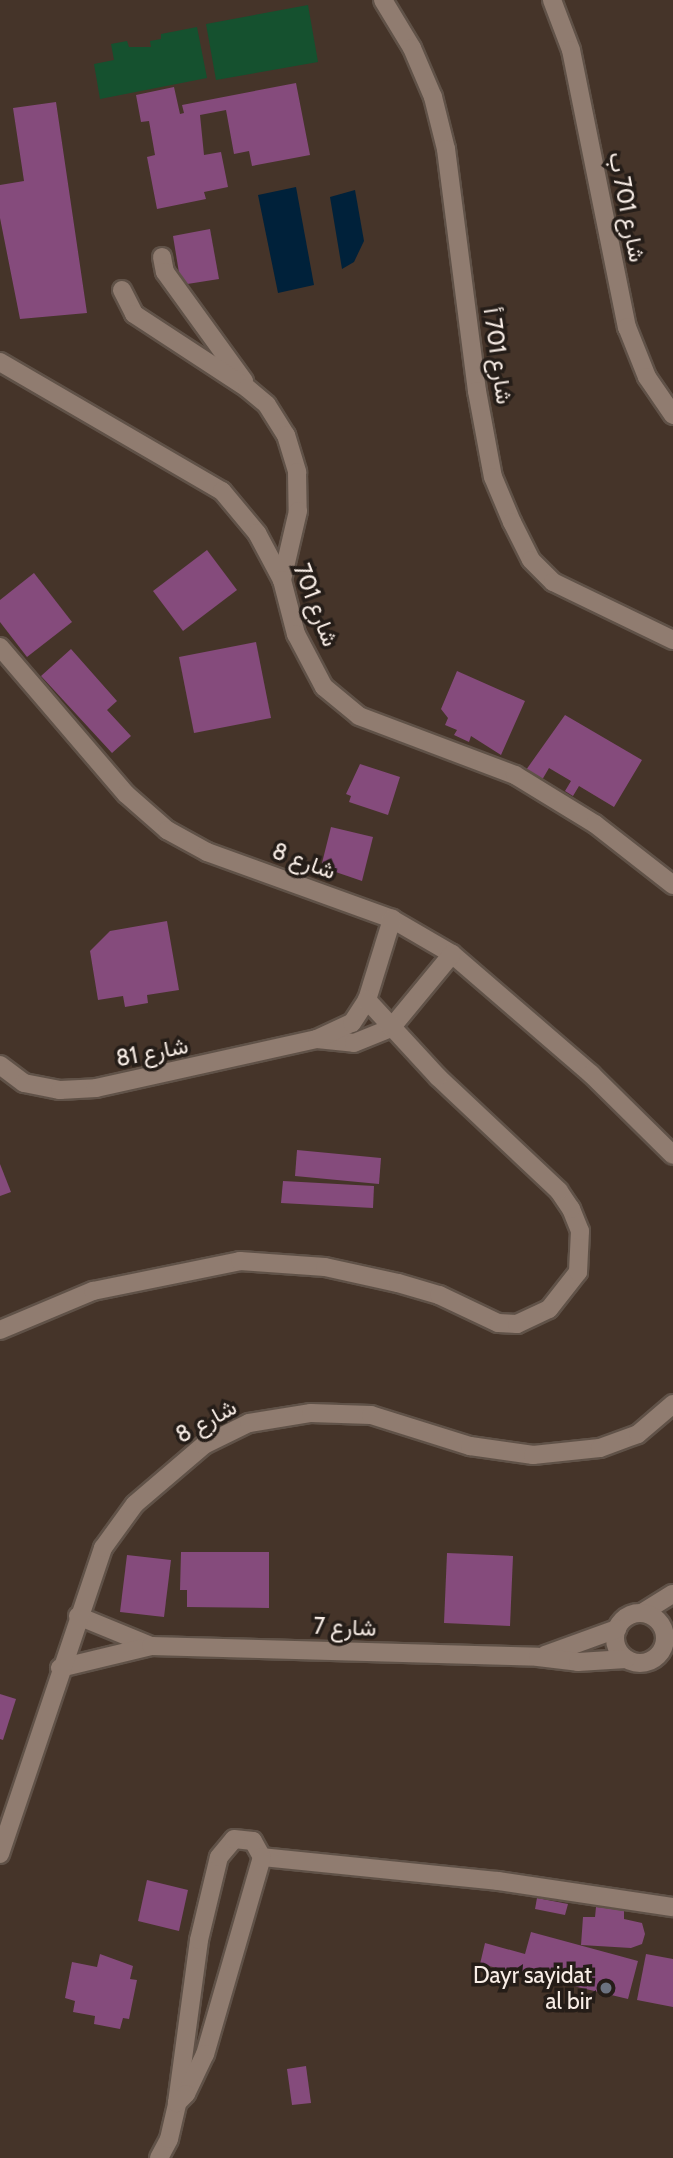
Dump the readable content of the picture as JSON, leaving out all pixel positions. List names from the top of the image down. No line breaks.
{"streets":{"street":["شارع 701 ب","شارع 701 أ","شارع 701","شارع 8","شارع 81","شارع 7"]},"crossings":[["شارع 8","شارع 81"]],"places":["Dayr sayidat al bir"]}
